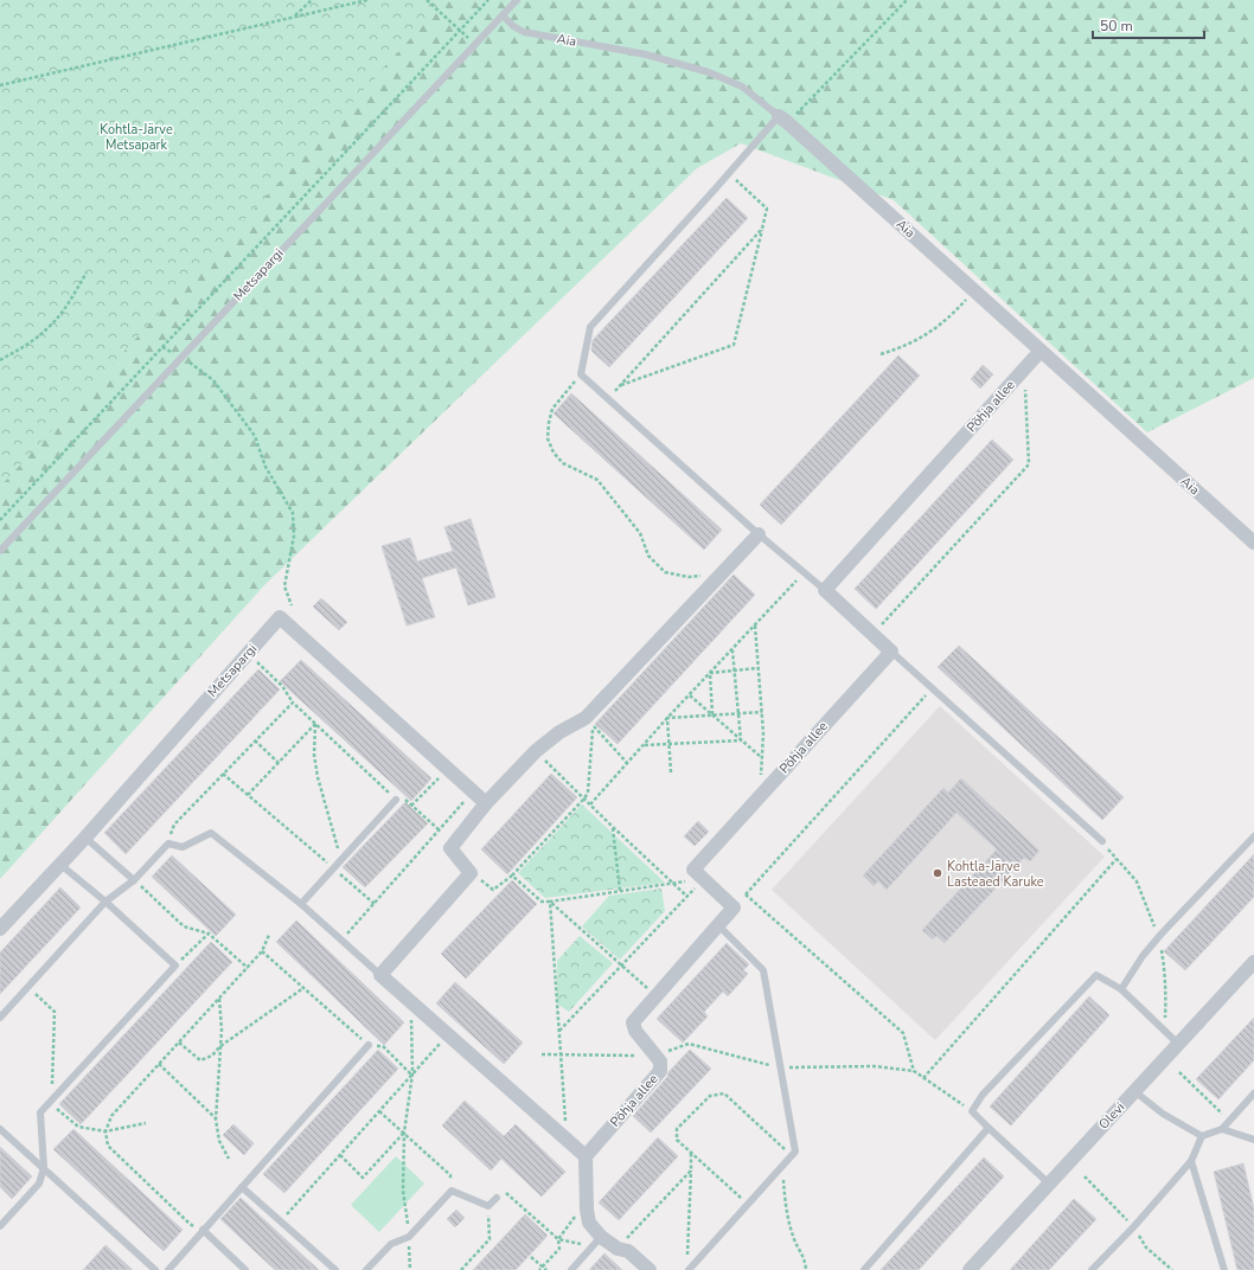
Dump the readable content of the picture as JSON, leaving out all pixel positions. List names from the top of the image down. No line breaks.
{"streets":{"street":["Aia","Metsapargi","Põhja allee","Olevi"]},"crossings":[["Aia","Metsapargi"],["Aia","Põhja allee"]],"parks":["Kohtla-Järve Metsapark"],"places":["Kohtla-Järve Lasteaed Karuke"],"scale_bar":"50 m"}
